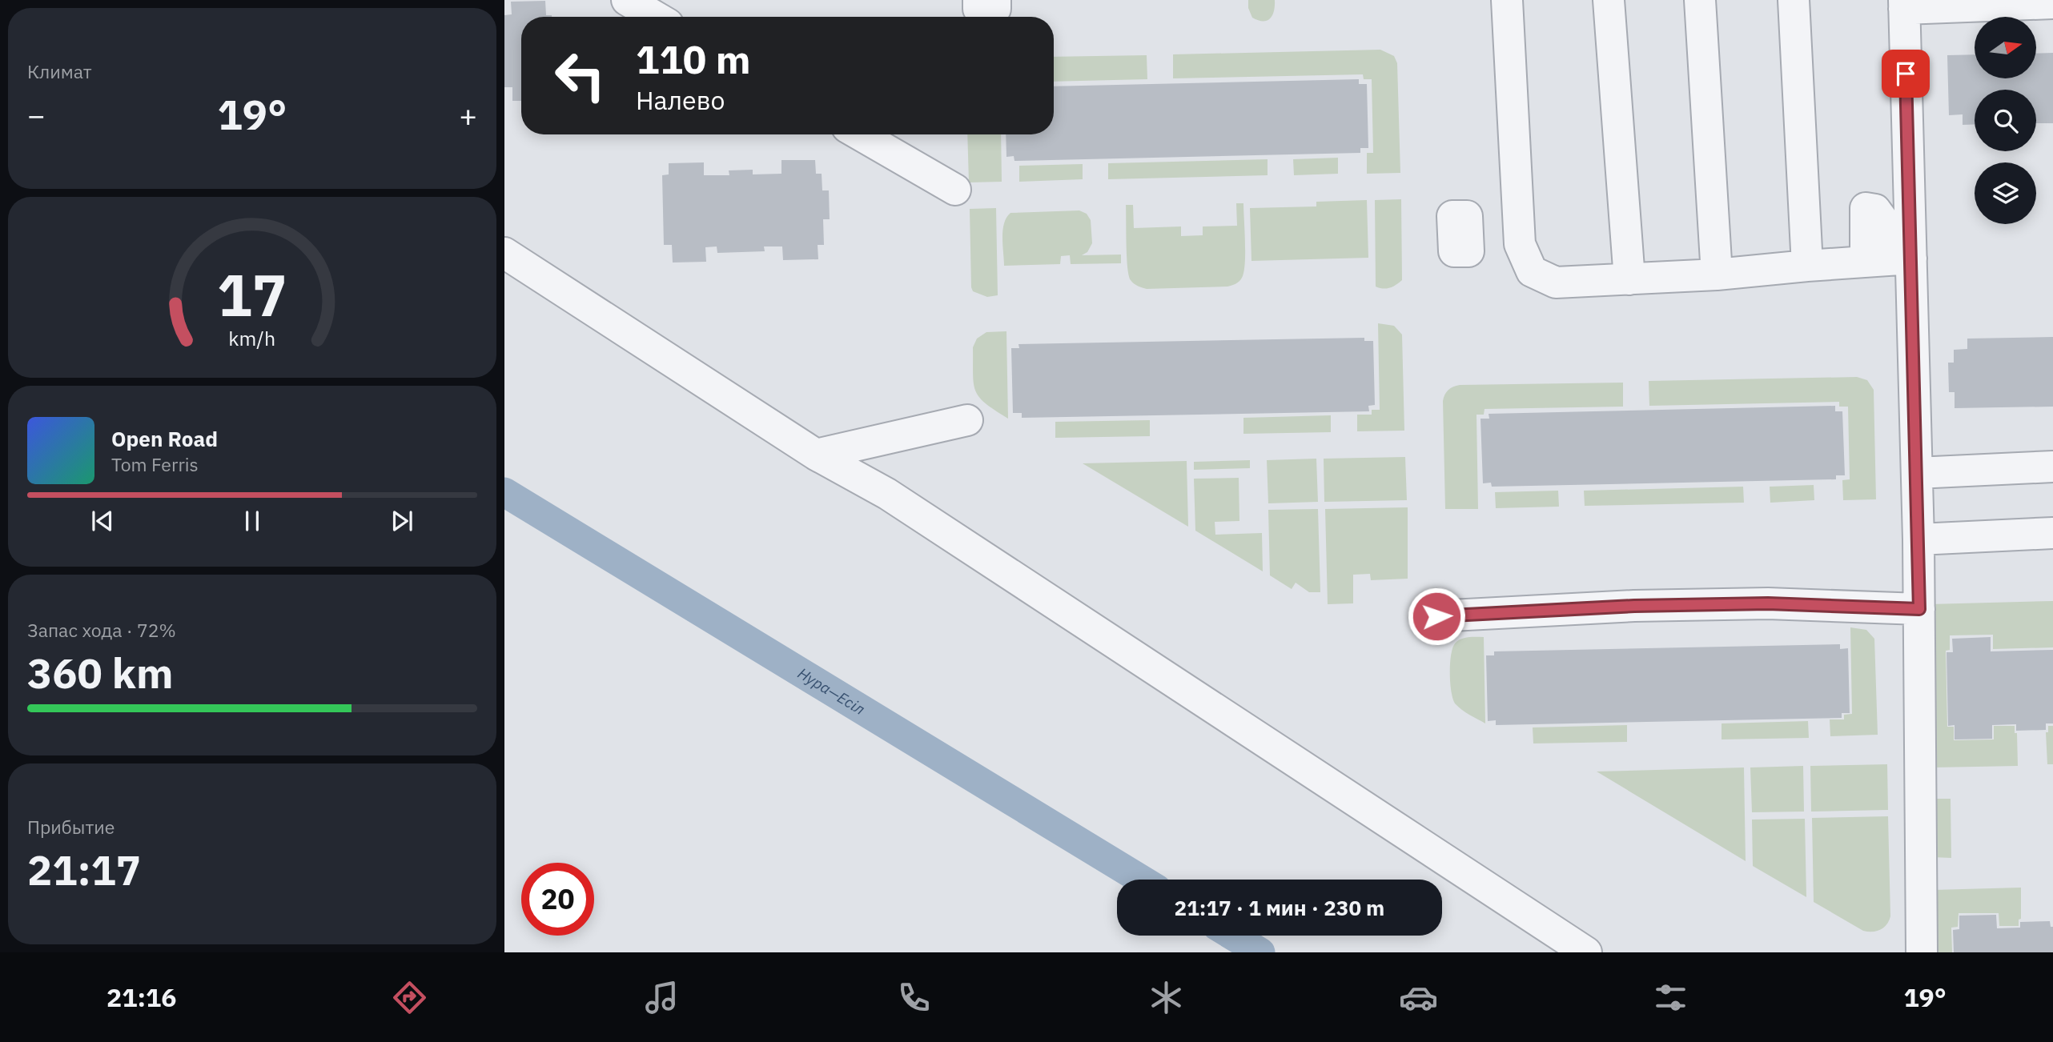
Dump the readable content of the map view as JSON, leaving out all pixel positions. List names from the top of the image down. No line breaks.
{"water":["Нура—Есіл"],"north":"right","page":{"tile":["Климат",["Запас хода · 72%","360 km"],["Прибытие","21:17"]],"turn":["110 m","Налево"],"heat":["−","19°","+"],"song":["Open Road","Tom Ferris"],"limit":"20","trip":"21:17 · 1 мин · 230 m","tabs":["21:16","19°"],"gauge":["17","km/h"]}}
